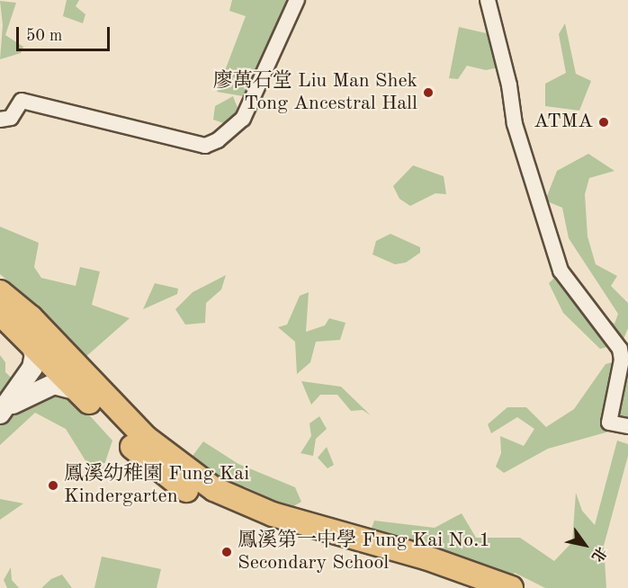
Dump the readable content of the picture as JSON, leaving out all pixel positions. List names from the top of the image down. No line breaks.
{"places":["廖萬石堂 Liu Man Shek Tong Ancestral Hall","ATMA","鳳溪幼稚園 Fung Kai Kindergarten","鳳溪第一中學 Fung Kai No.1 Secondary School"],"scale_bar":"50 m","north":"bottom right"}
